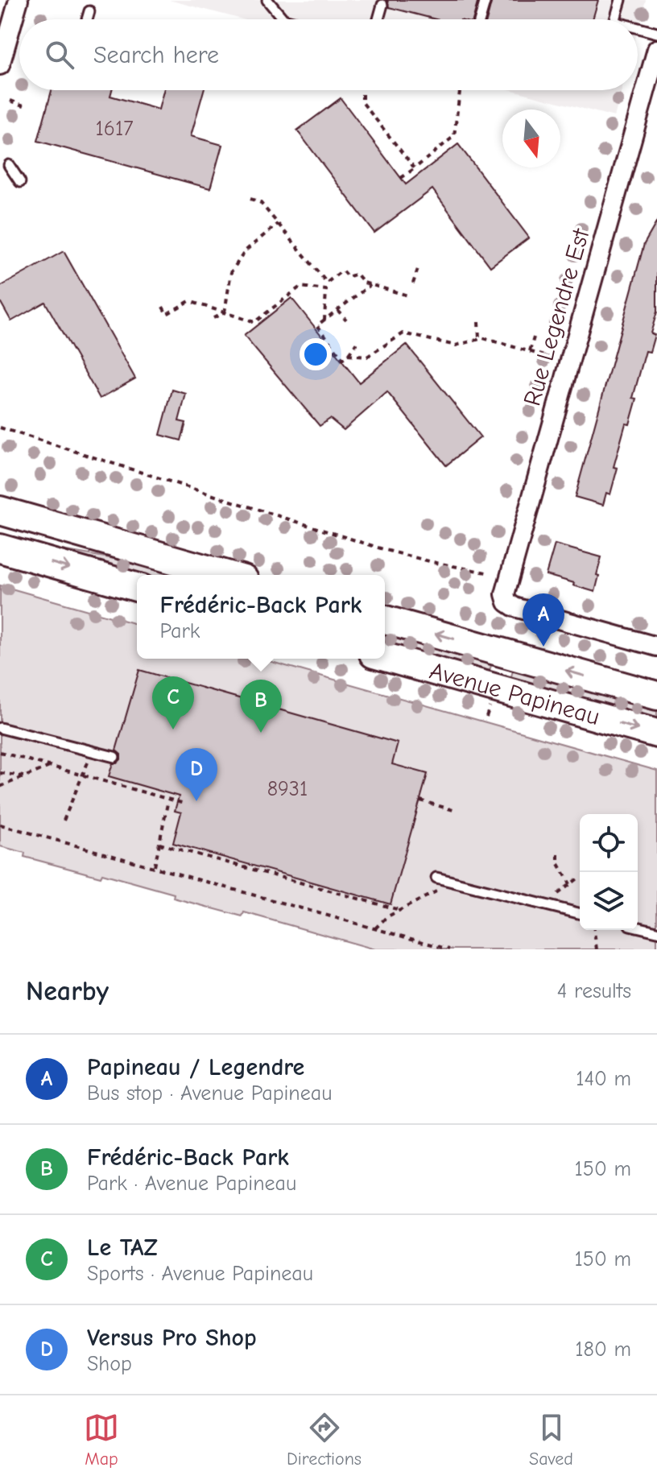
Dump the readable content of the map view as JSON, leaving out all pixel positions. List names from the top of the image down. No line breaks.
{"streets":{"main road":["Avenue Papineau"],"street":["Rue Legendre Est"]},"house_numbers":["1617","8931"],"north":"bottom","page":{"search":"Search here","popup":["Frédéric-Back Park","Park"],"pins":["A","C","B","D"],"heading":["Nearby","4 results"],"list":[{"mark":"A","name":"Papineau / Legendre","note":"Bus stop · Avenue Papineau","value":"140 m"},{"mark":"B","name":"Frédéric-Back Park","note":"Park · Avenue Papineau","value":"150 m"},{"mark":"C","name":"Le TAZ","note":"Sports · Avenue Papineau","value":"150 m"},{"mark":"D","name":"Versus Pro Shop","note":"Shop","value":"180 m"}],"nav":["Map","Directions","Saved"]}}
